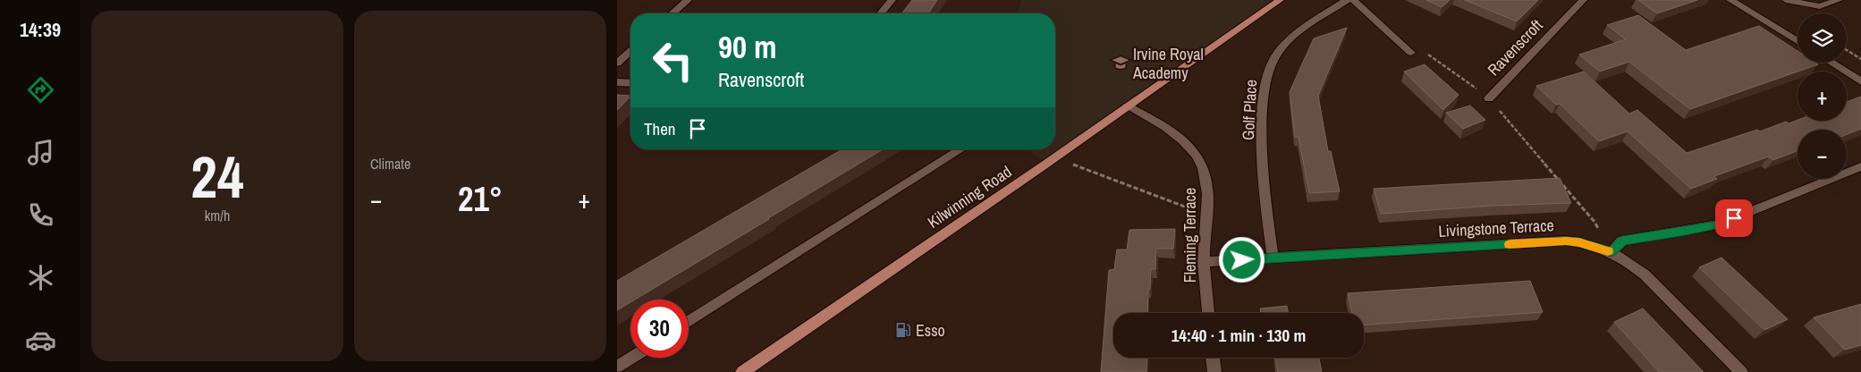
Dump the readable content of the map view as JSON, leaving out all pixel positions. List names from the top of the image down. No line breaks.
{"streets":{"main road":["Kilwinning Road"],"street":["Ravenscroft","Golf Place","Livingstone Terrace","Fleming Terrace"]},"crossings":[["Golf Place","Livingstone Terrace"],["Kilwinning Road","Fleming Terrace"],["Livingstone Terrace","Fleming Terrace"]],"places":{"school or university":["Irvine Royal Academy"],"fuel station":["Esso"]},"page":{"tabs":"14:39","tile":[["24","km/h"],"Climate"],"map_buttons":["+","−"],"turn":["90 m","Ravenscroft"],"then":"Then","heat":["−","21°","+"],"limit":"30","trip":"14:40 · 1 min · 130 m"}}
